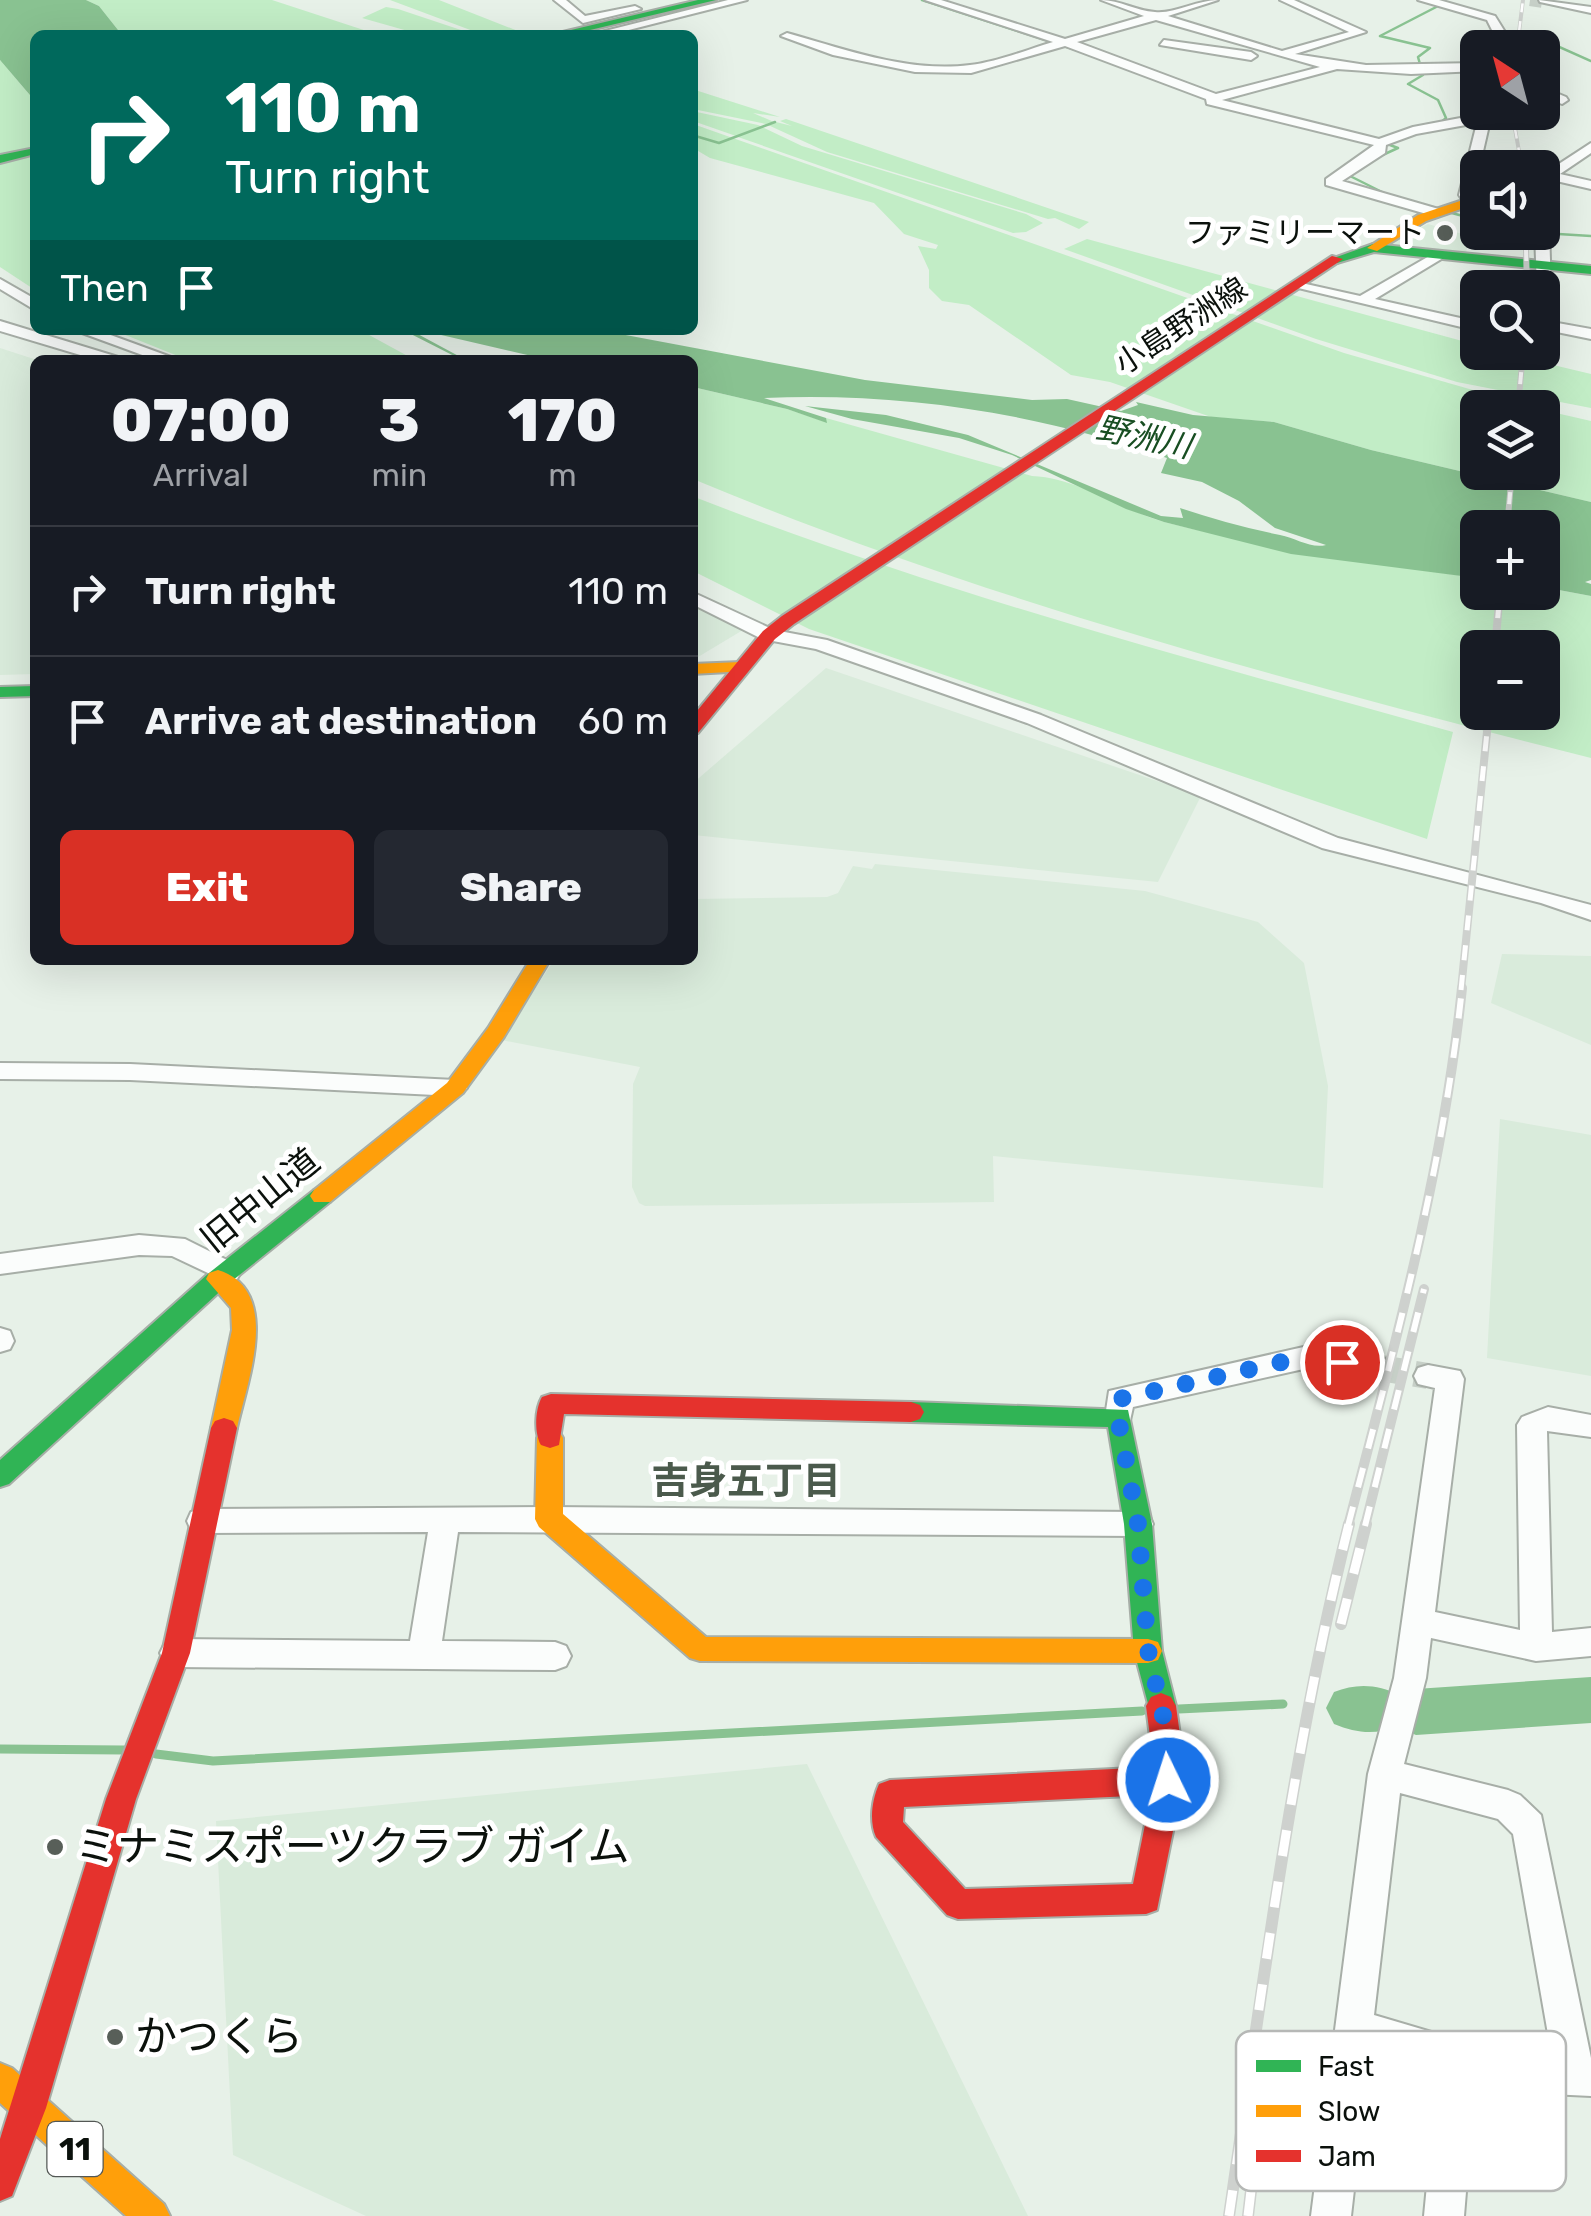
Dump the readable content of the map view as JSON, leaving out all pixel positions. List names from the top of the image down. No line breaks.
{"streets":{"street":["小島野洲線","旧中山道","11"]},"districts":["吉身五丁目"],"water":["野洲川"],"places":["ファミリーマート","ミナミスポーツクラブ ガイム","かつくら"],"legend":["Fast","Slow","Jam"],"north":"top left","page":{"map_buttons":["+","−"],"turn":["110 m","Turn right"],"then":"Then","eta":["07:00","Arrival","3","min","170","m"],"list":[{"name":"Turn right","value":"110 m"},{"name":"Arrive at destination","value":"60 m"}],"buttons":["Exit","Share"]}}
